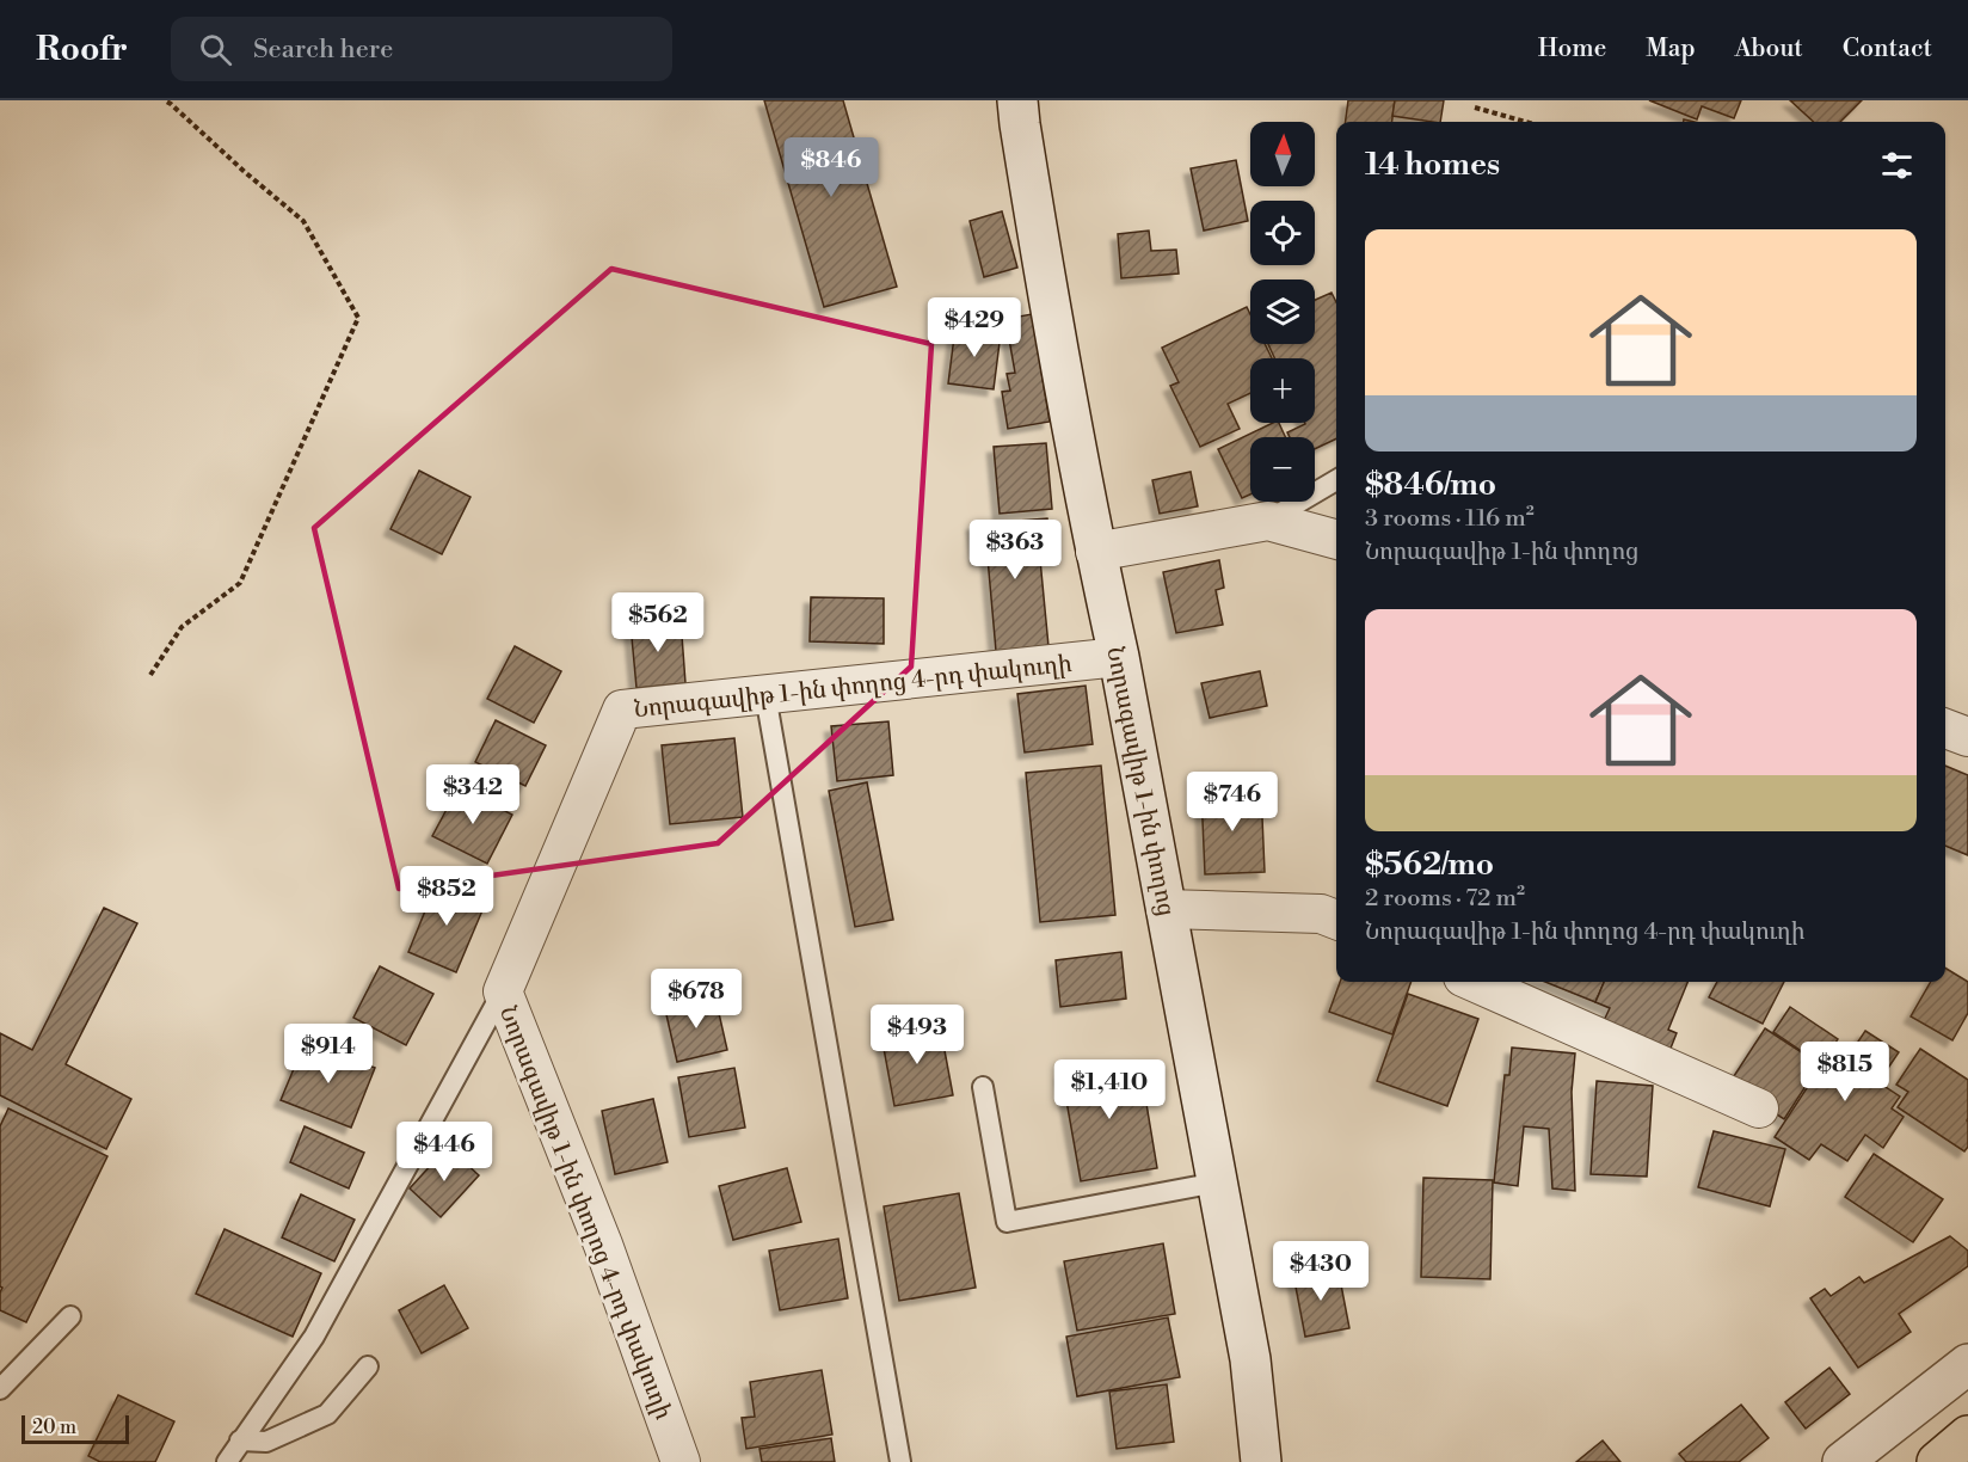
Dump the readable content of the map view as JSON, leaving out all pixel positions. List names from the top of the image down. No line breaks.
{"streets":{"main road":["Նորագավիթ 1-ին փողոց"],"street":["Նորագավիթ 1-ին փողոց 4-րդ փակուղի"]},"crossings":[["Նորագավիթ 1-ին փողոց 4-րդ փակուղի","Նորագավիթ 1-ին փողոց"]],"scale_bar":"20 m","north":"top","page":{"header":"Roofr","search":"Search here","nav":["Home","Map","About","Contact"],"map_buttons":["+","−"],"heading":"14 homes","price":["$846","$429","$363","$562","$342","$746","$852","$678","$493","$914","$815","$1,410","$446","$430"],"list":[{"name":"$846/mo","note":"3 rooms · 116 m² · Նորագավիթ 1-ին փողոց"},{"name":"$562/mo","note":"2 rooms · 72 m² · Նորագավիթ 1-ին փողոց 4-րդ փակուղի"}],"scale":"20 m"}}
